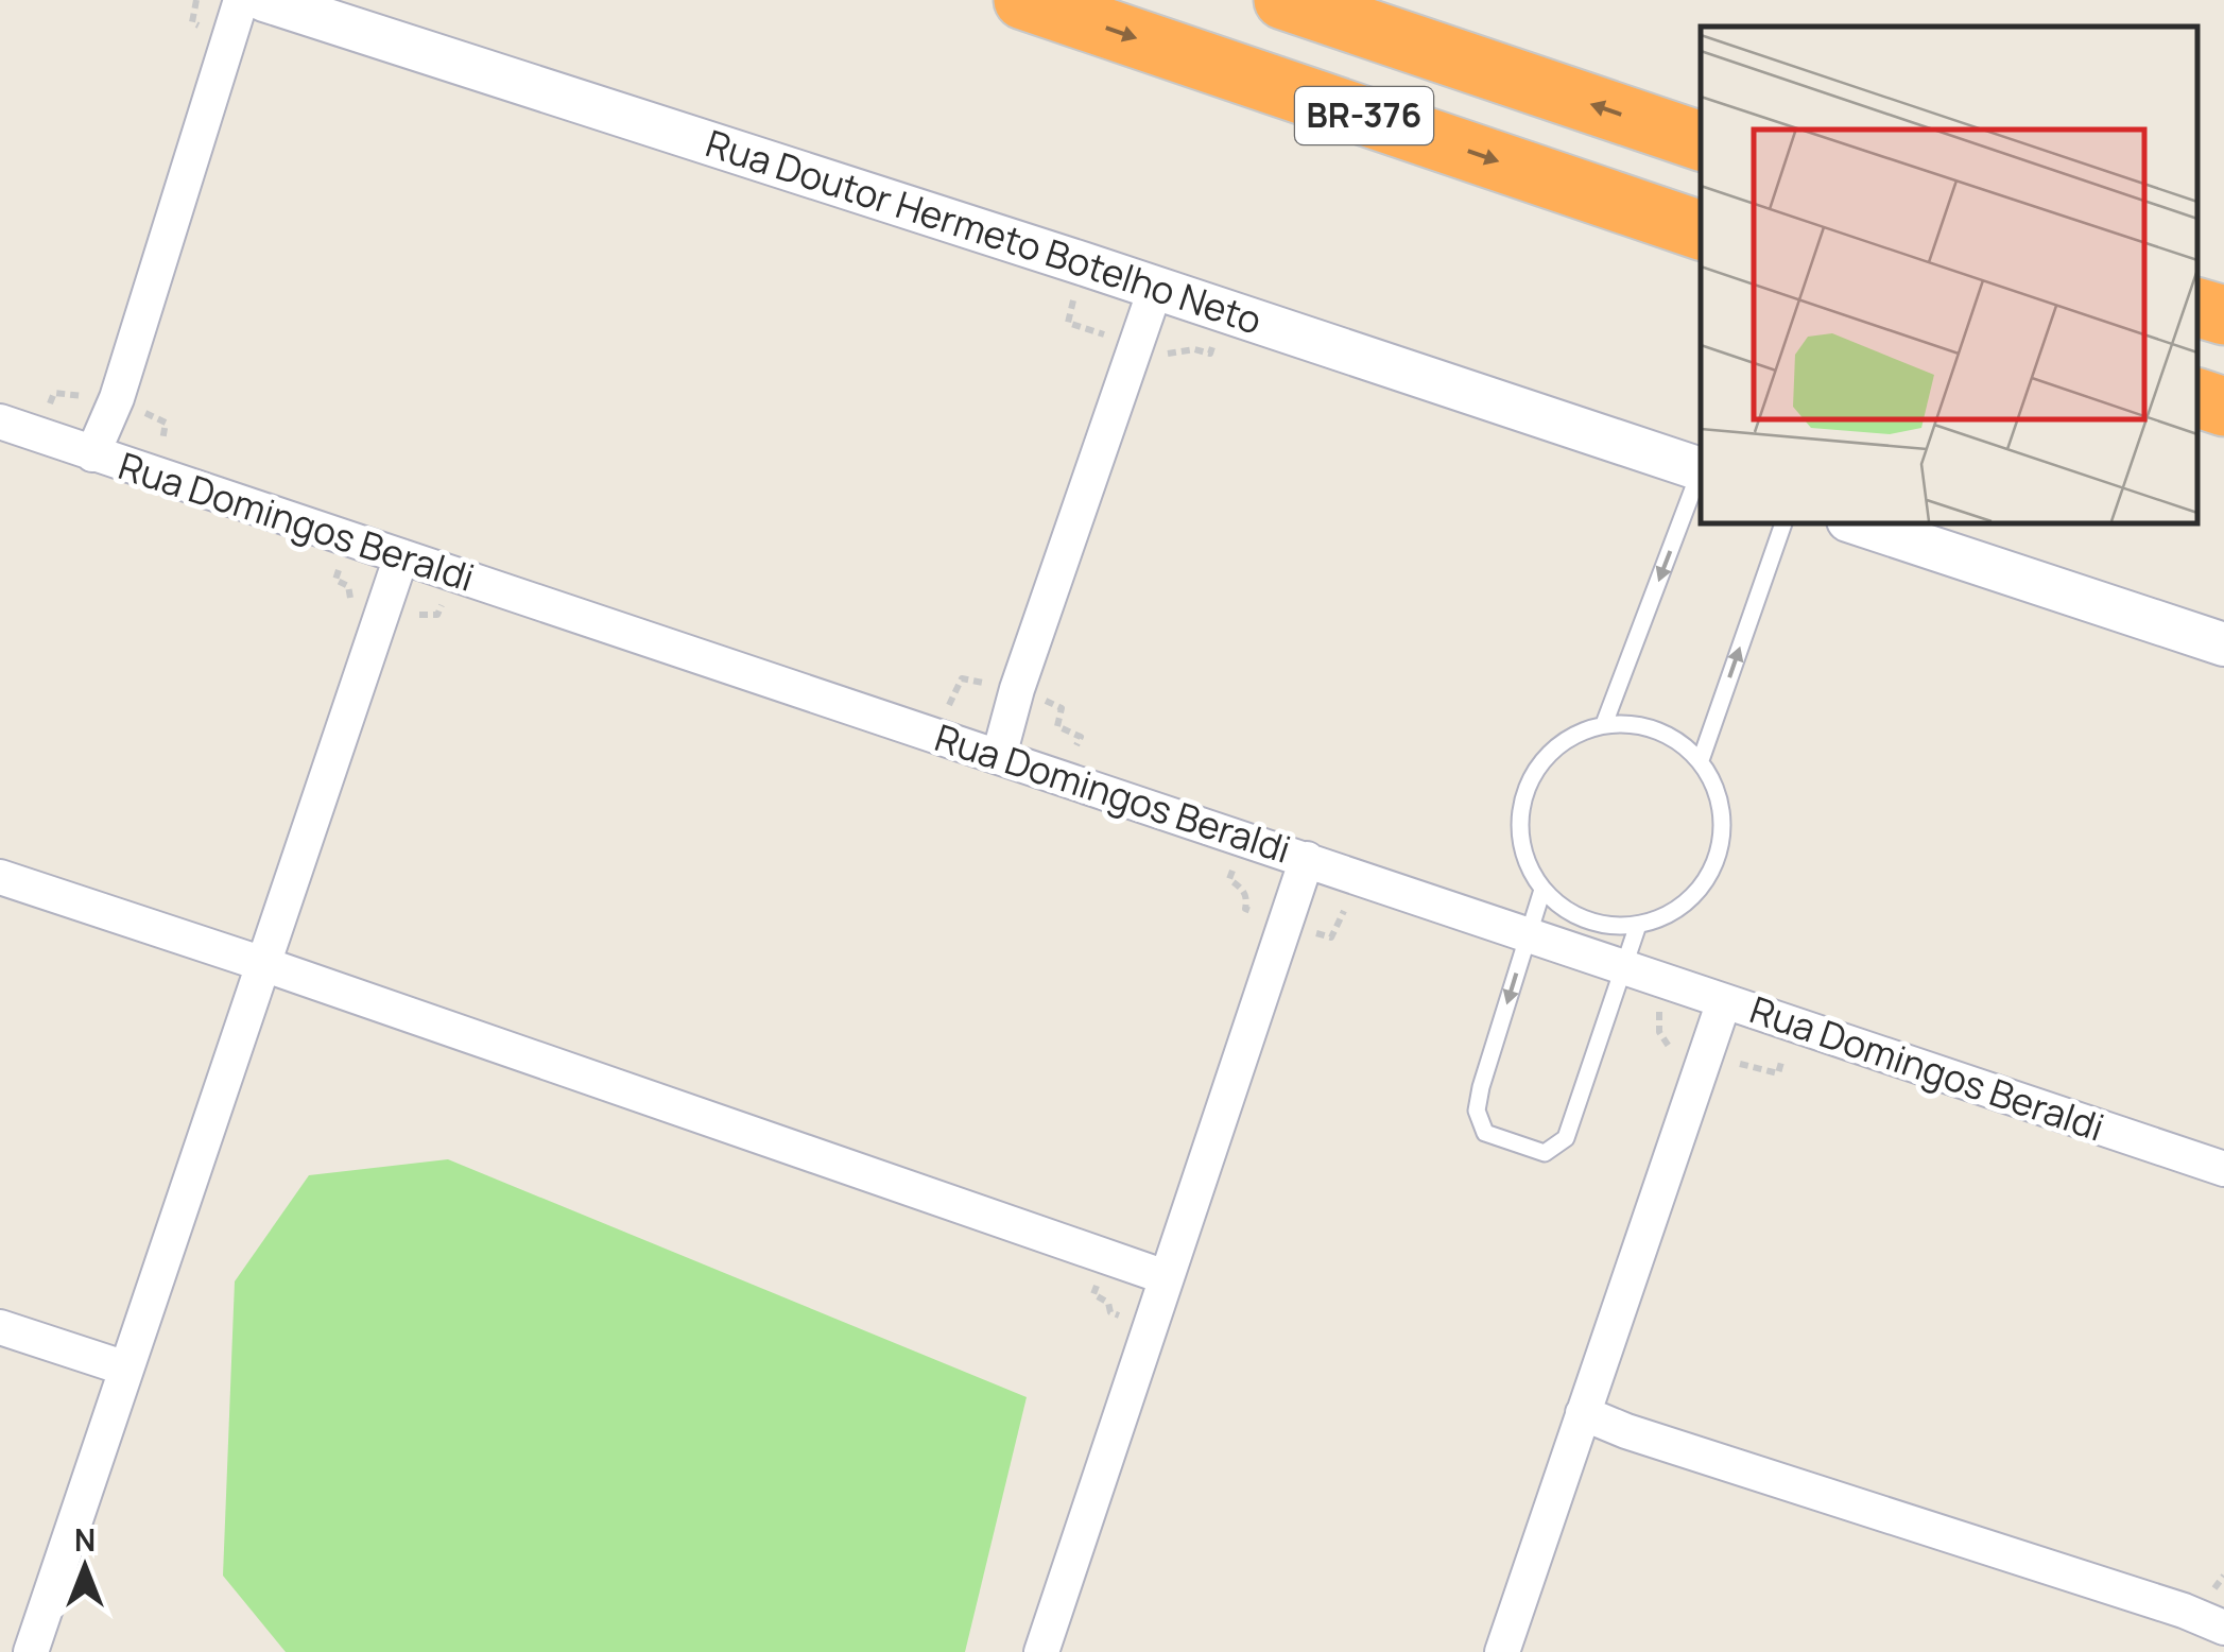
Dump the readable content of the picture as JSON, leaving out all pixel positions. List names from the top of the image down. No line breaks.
{"streets":{"highway":["BR-376"],"street":["Rua Doutor Hermeto Botelho Neto","Rua Domingos Beraldi"]},"north":"top"}
